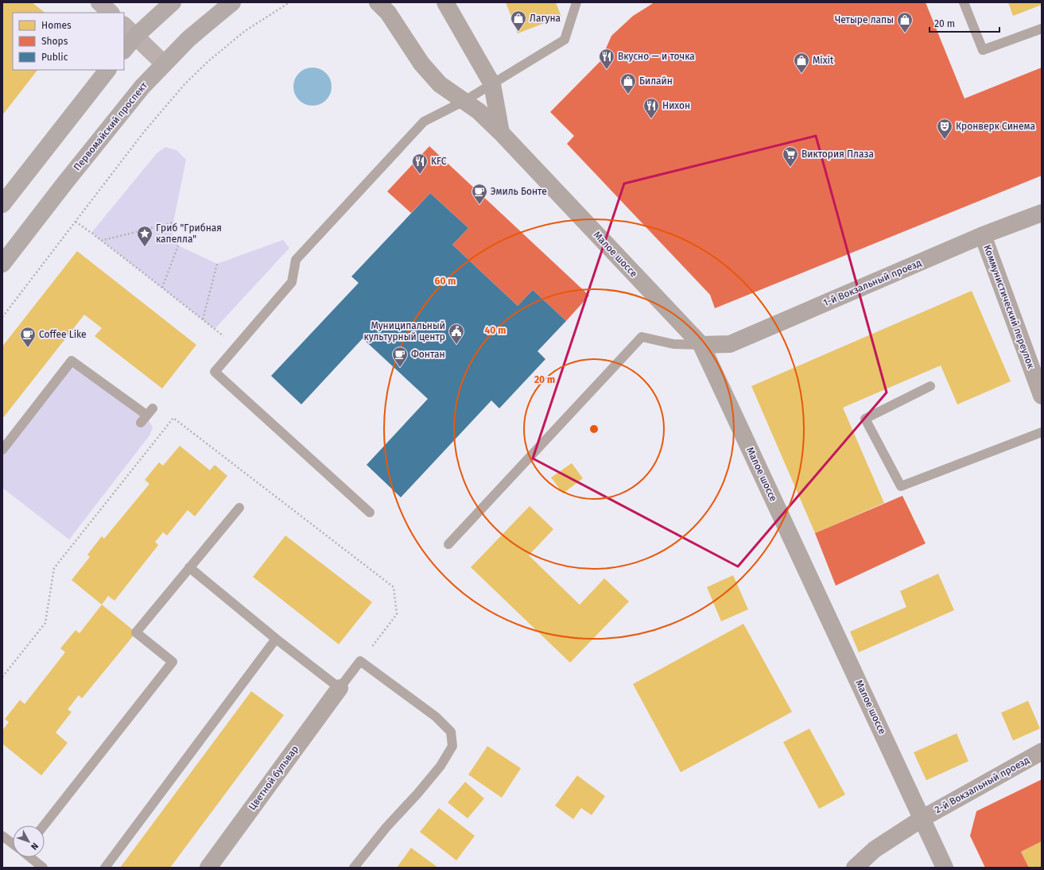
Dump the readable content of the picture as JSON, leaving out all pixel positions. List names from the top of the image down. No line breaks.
{"streets":{"main road":["Первомайский проспект"],"street":["Малое шоссе","1-й Вокзальный проезд","Коммунистический переулок","Цветной бульвар","2-й Вокзальный проезд"]},"crossings":[["Малое шоссе","1-й Вокзальный проезд"],["Малое шоссе","2-й Вокзальный проезд"],["1-й Вокзальный проезд","Коммунистический переулок"]],"places":{"shop":["Лагуна","Четыре лапы","Mixit","Билайн"],"restaurant":["Вкусно — и точка","Нихон","KFC"],"theatre":["Кронверк Синема"],"supermarket":["Виктория Плаза"],"cafe":["Эмиль Бонте","Coffee Like","Фонтан"],"place":["Гриб \"Грибная капелла\""],"public building":["Муниципальный культурный центр"]},"legend":["Homes","Shops","Public"],"scale_bar":"20 m","north":"bottom right","rings":["60 m","40 m","20 m"]}
